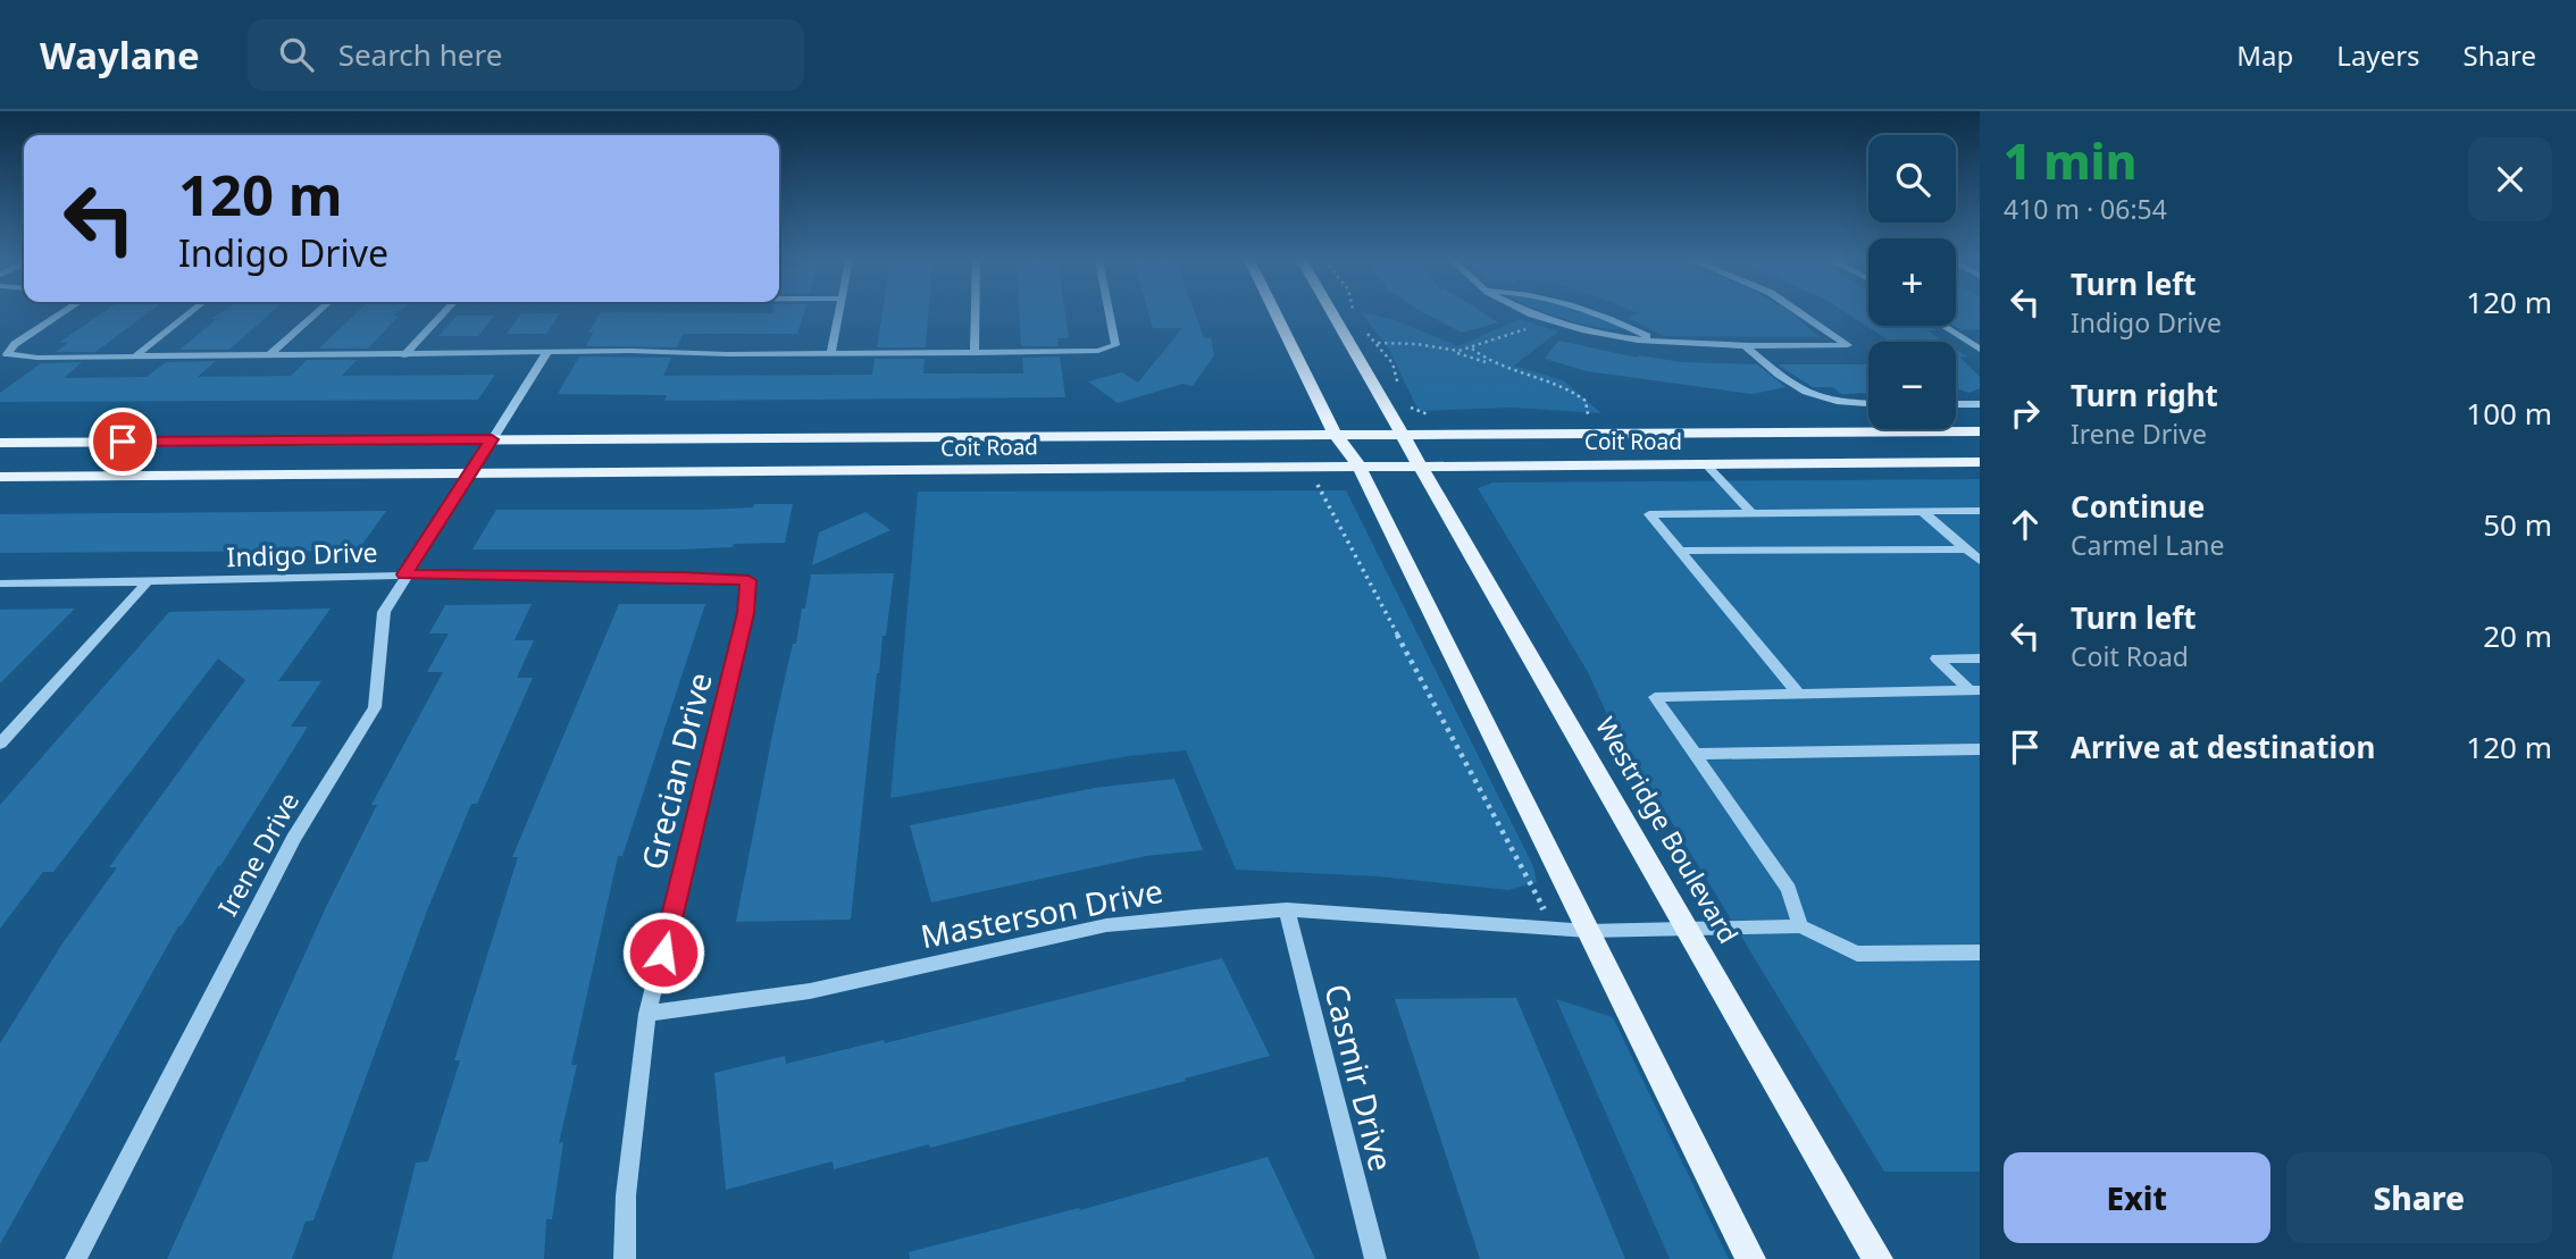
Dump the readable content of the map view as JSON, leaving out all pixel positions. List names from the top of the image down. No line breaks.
{"streets":{"main road":["Coit Road","Westridge Boulevard"],"street":["Indigo Drive","Grecian Drive","Irene Drive","Masterson Drive","Casmir Drive"]},"crossings":[["Coit Road","Westridge Boulevard"],["Coit Road","Irene Drive"],["Indigo Drive","Grecian Drive"],["Indigo Drive","Irene Drive"],["Grecian Drive","Masterson Drive"],["Westridge Boulevard","Masterson Drive"],["Masterson Drive","Casmir Drive"]],"page":{"header":"Waylane","search":"Search here","nav":["Map","Layers","Share"],"heading":["1 min","410 m · 06:54"],"map_buttons":["+","−"],"turn":["120 m","Indigo Drive"],"list":[{"name":"Turn left","note":"Indigo Drive","value":"120 m"},{"name":"Turn right","note":"Irene Drive","value":"100 m"},{"name":"Continue","note":"Carmel Lane","value":"50 m"},{"name":"Turn left","note":"Coit Road","value":"20 m"},{"name":"Arrive at destination","value":"120 m"}],"buttons":["Exit","Share"]}}
